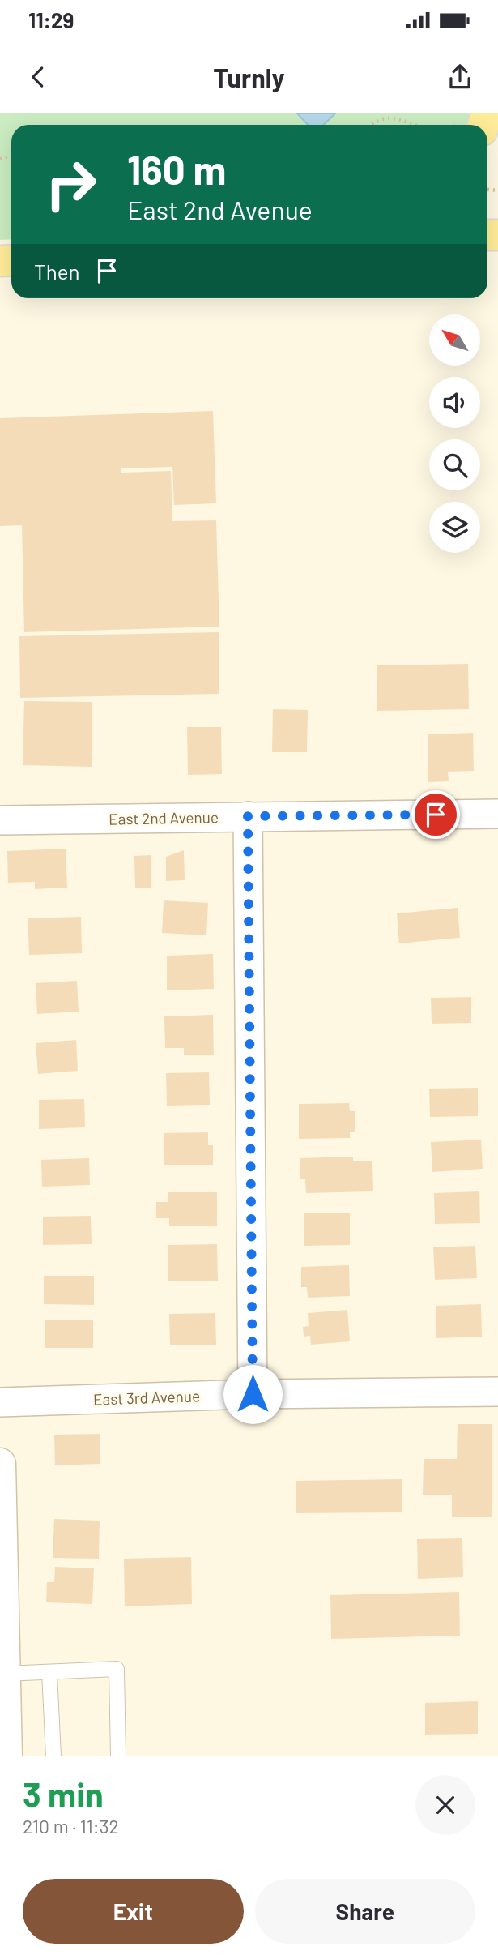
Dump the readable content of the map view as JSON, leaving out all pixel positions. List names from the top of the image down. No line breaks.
{"streets":{"street":["East 2nd Avenue","East 3rd Avenue"]},"north":"top left","page":{"status":"11:29","header":"Turnly","turn":["160 m","East 2nd Avenue"],"then":"Then","heading":["3 min","210 m · 11:32"],"buttons":["Exit","Share"]}}
